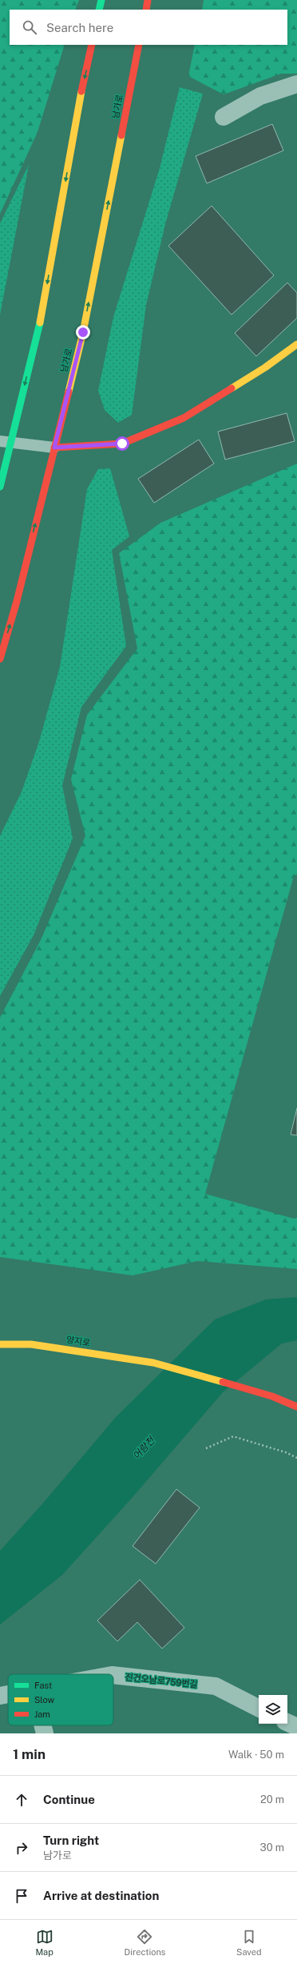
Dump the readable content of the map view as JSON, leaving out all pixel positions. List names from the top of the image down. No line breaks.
{"streets":{"main road":["남가로","양지로"],"street":["진건오남로759번길"]},"water":["어람천"],"legend":["Fast","Slow","Jam"],"page":{"search":"Search here","heading":["1 min","Walk · 50 m"],"list":[["Continue","20 m"],["Turn right","남가로","30 m"],"Arrive at destination"],"nav":["Map","Directions","Saved"]}}
